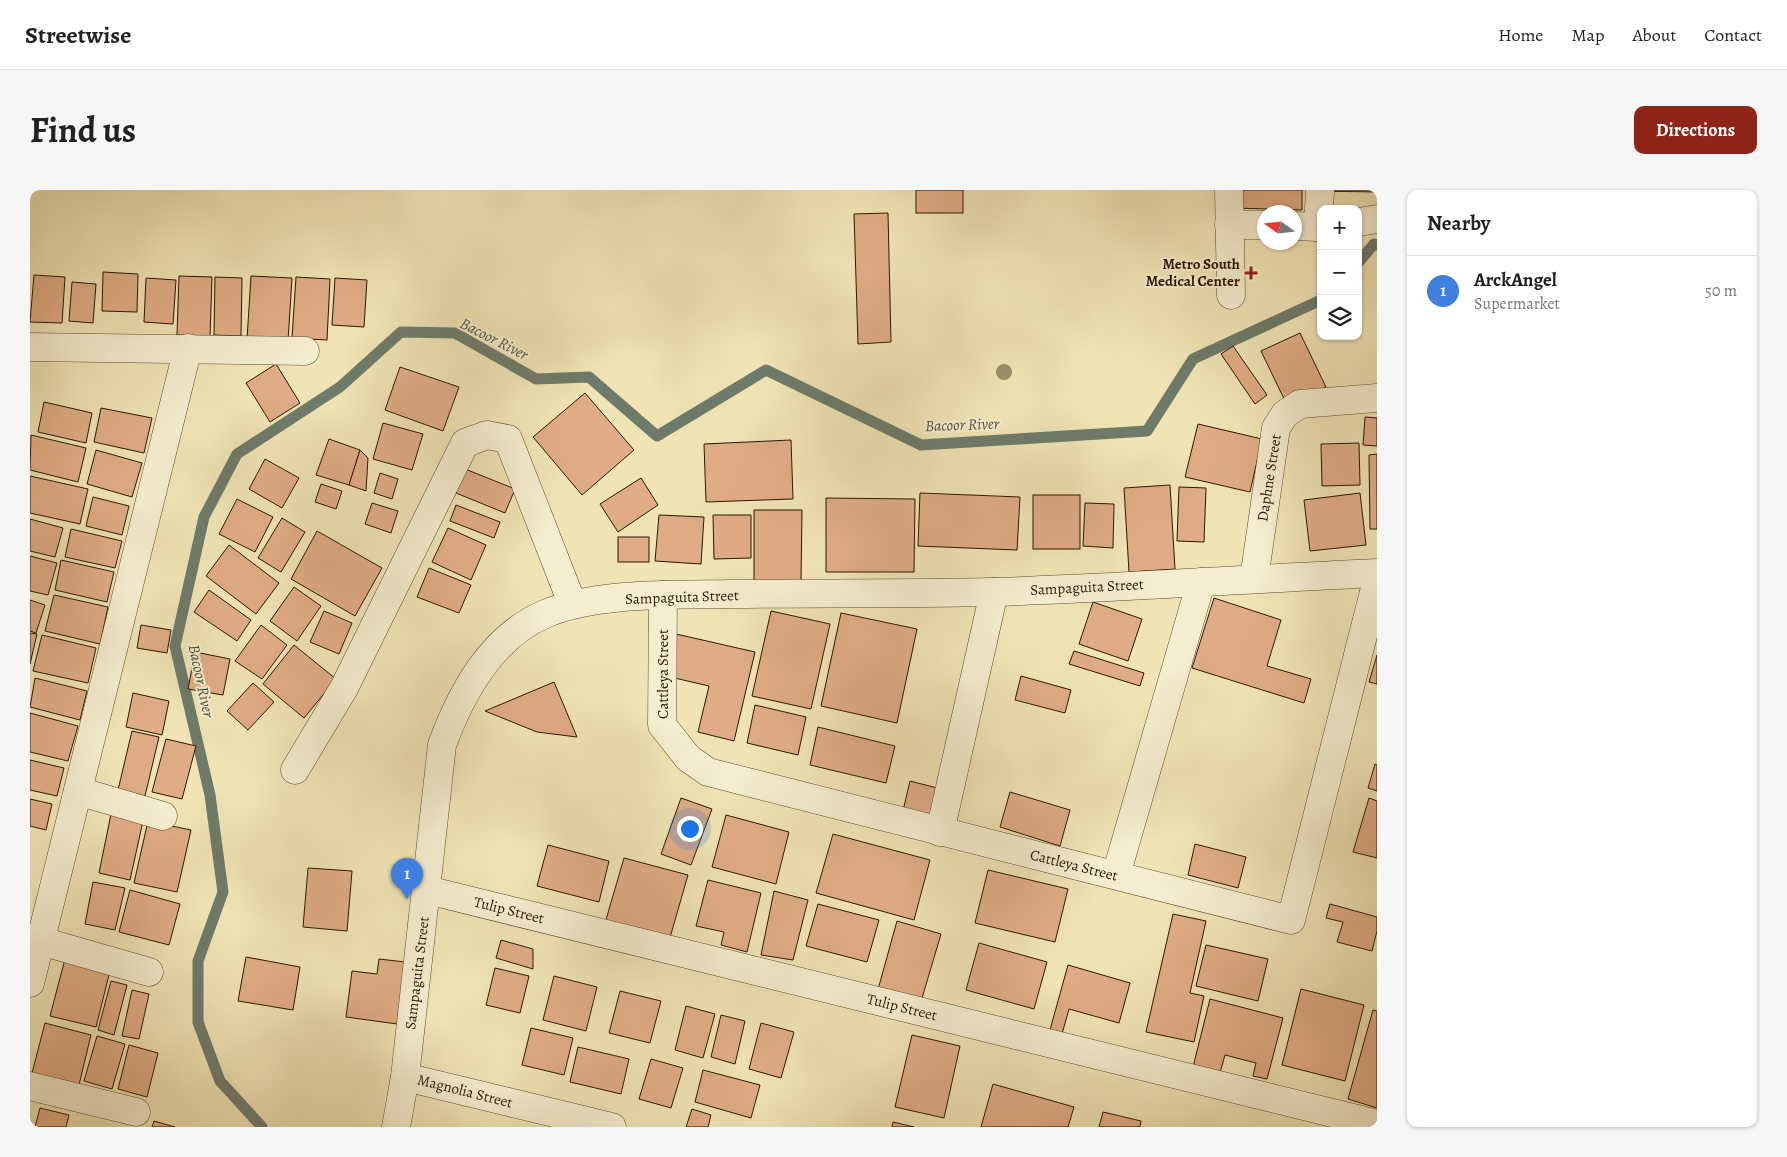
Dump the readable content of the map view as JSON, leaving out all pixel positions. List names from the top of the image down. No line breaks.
{"streets":{"street":["Daphne Street","Sampaguita Street","Cattleya Street","Tulip Street","Magnolia Street"]},"crossings":[["Daphne Street","Sampaguita Street"],["Sampaguita Street","Cattleya Street"],["Sampaguita Street","Tulip Street"],["Sampaguita Street","Magnolia Street"]],"water":["Bacoor River"],"places":{"health":["Metro South Medical Center"]},"north":"left","page":{"header":"Streetwise","nav":["Home","Map","About","Contact"],"title":"Find us","buttons":"Directions","heading":"Nearby","map_buttons":["+","−"],"list":[{"mark":"1","name":"ArckAngel","note":"Supermarket","value":"50 m"}],"pins":"1"}}
